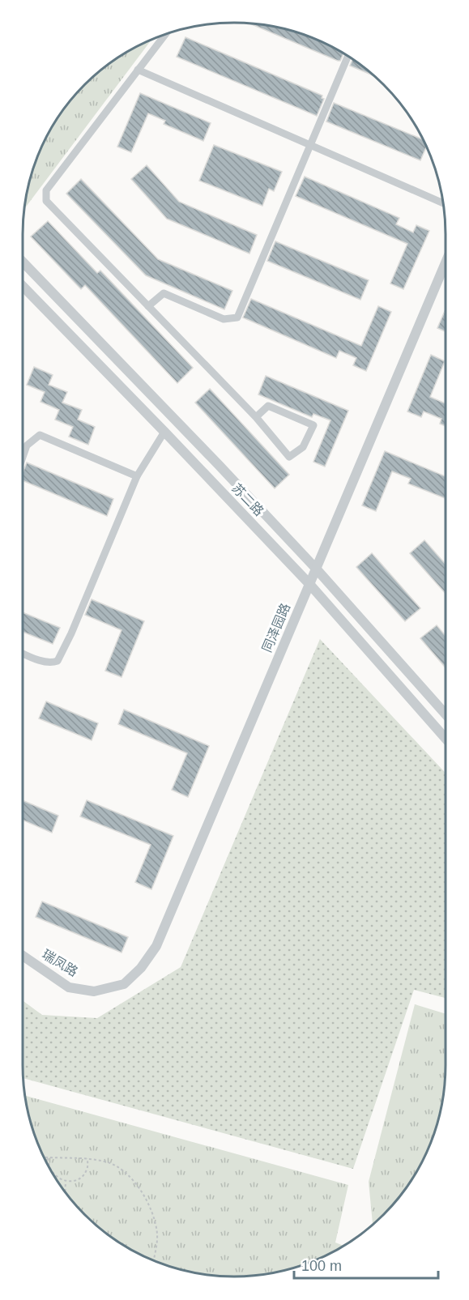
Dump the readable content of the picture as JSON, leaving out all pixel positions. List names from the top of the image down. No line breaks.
{"streets":{"street":["苏二路","同泽园路","瑞凤路"]},"crossings":[["苏二路","同泽园路"],["同泽园路","瑞凤路"]],"scale_bar":"100 m"}
